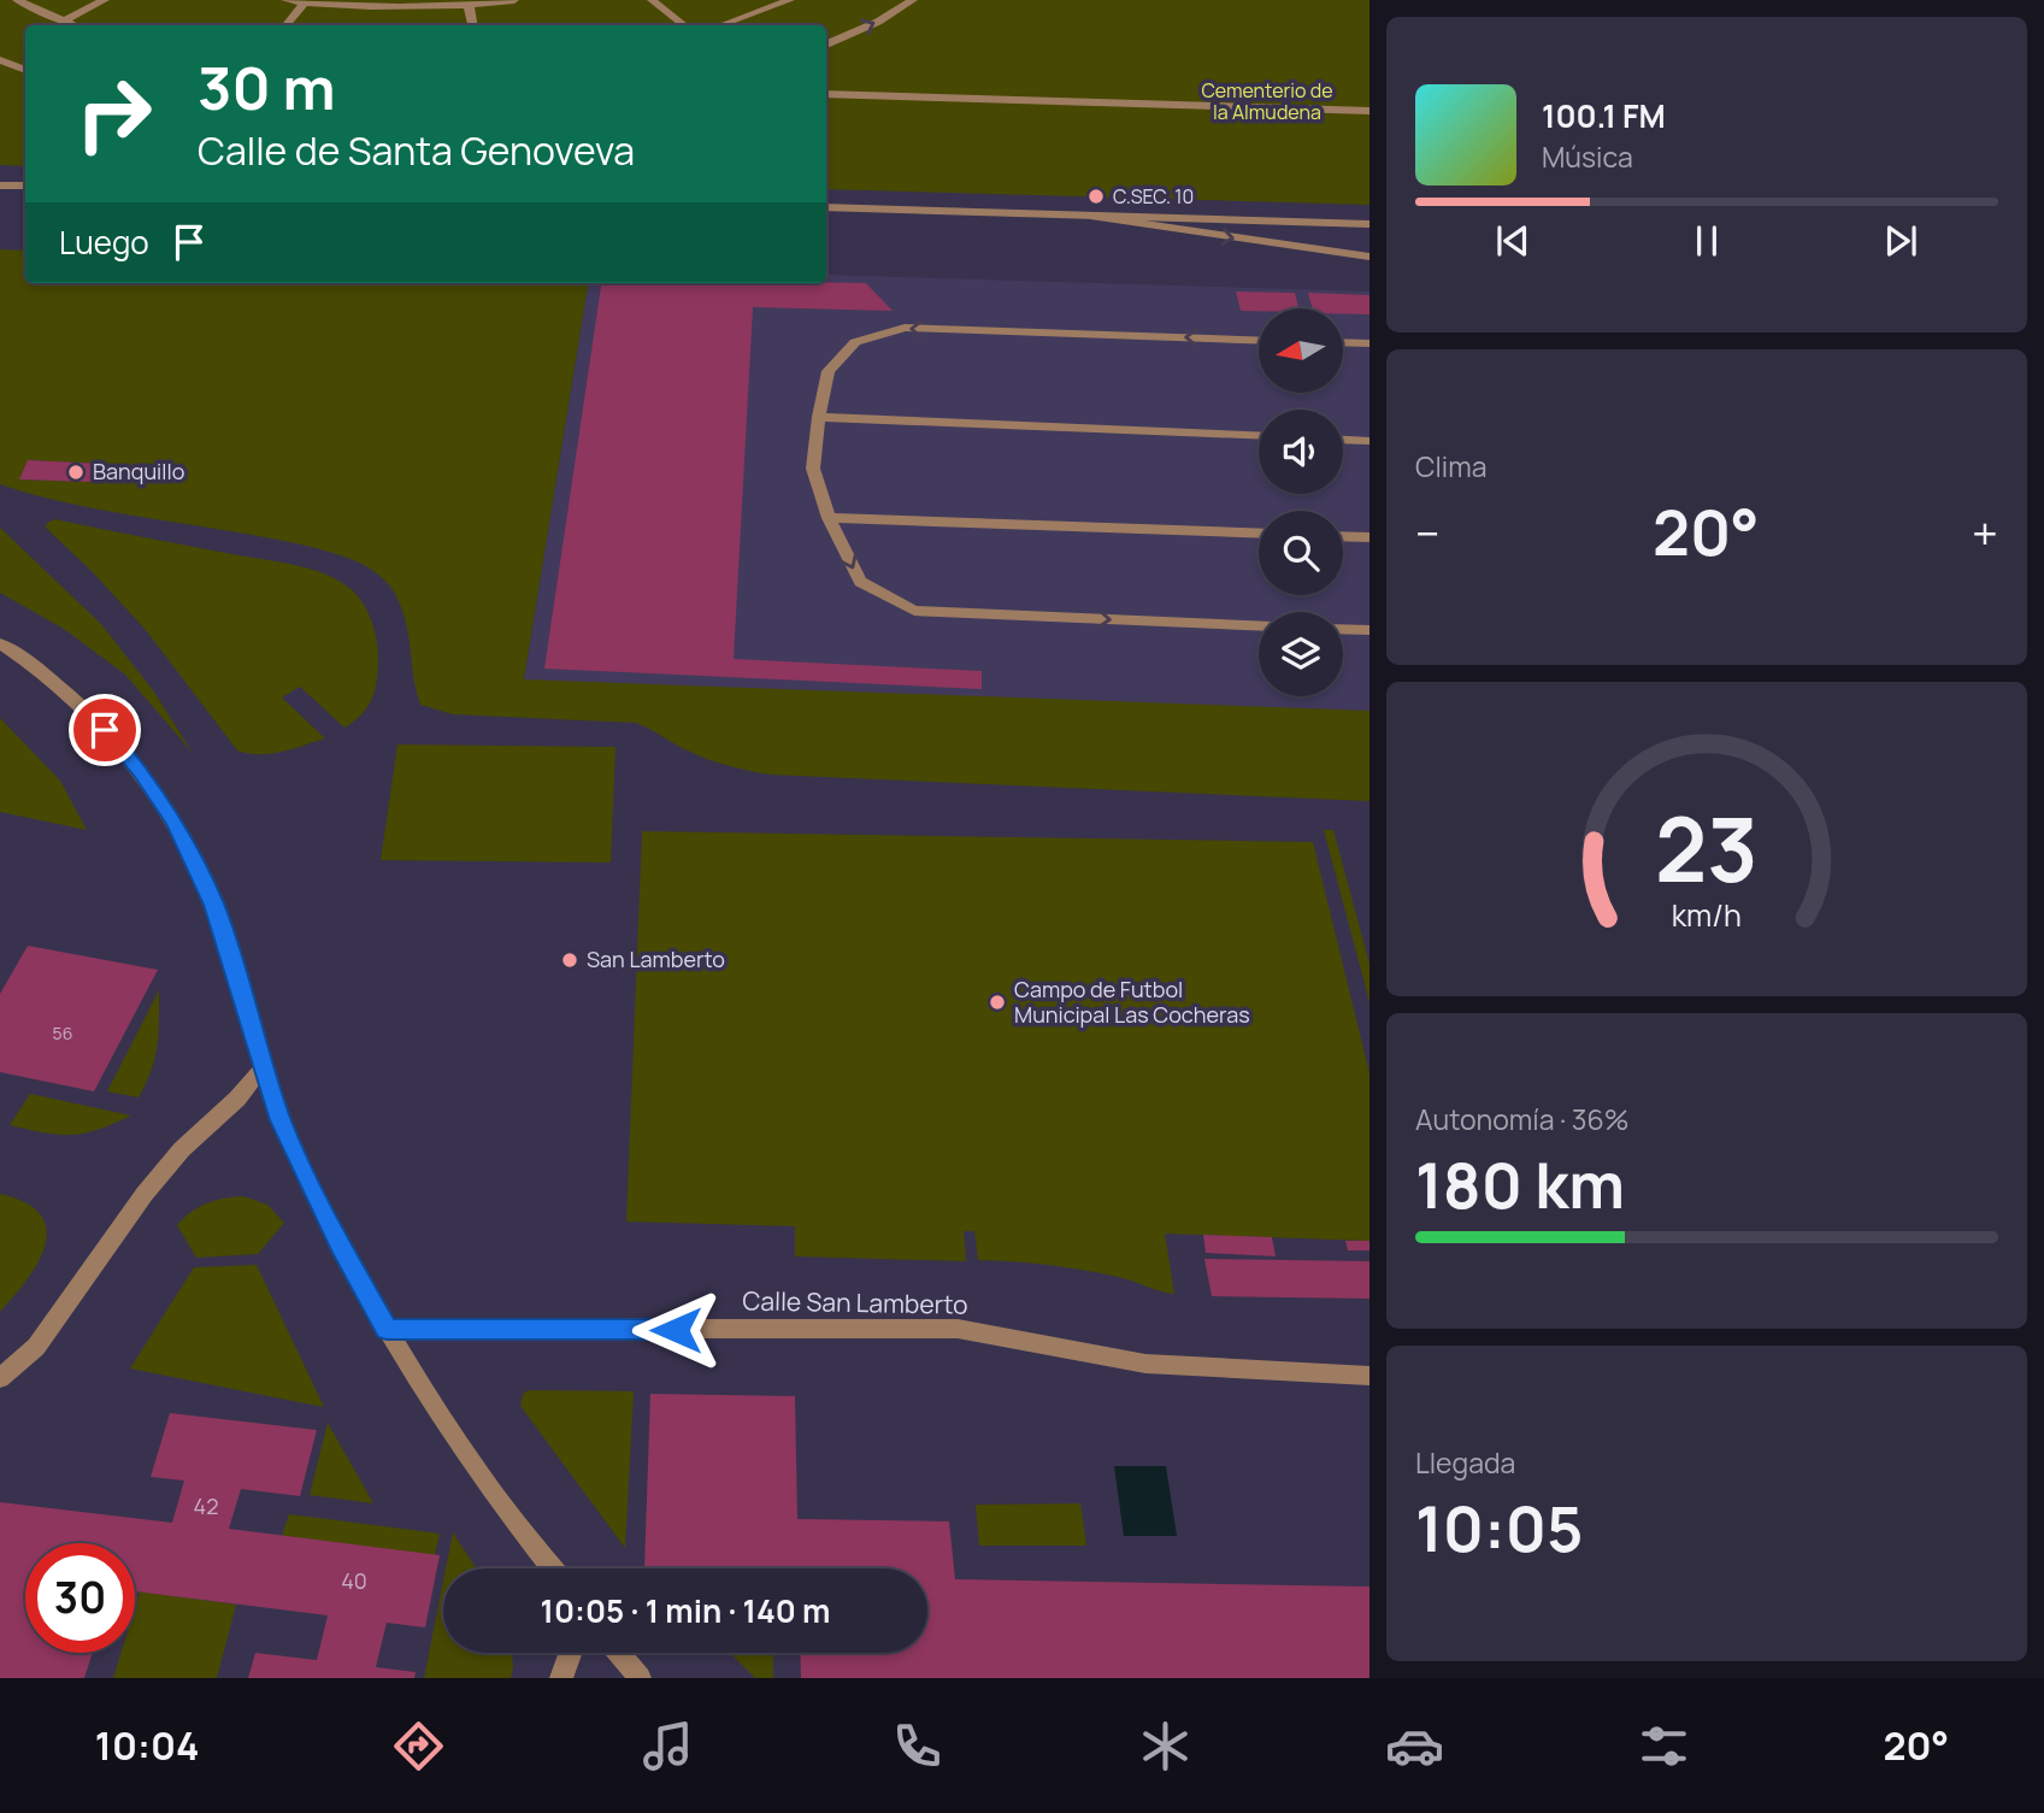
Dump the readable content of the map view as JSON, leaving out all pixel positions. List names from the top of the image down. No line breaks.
{"streets":{"street":["Calle San Lamberto"]},"parks":["Cementerio de la Almudena"],"places":["C.SEC. 10","Banquillo","San Lamberto","Campo de Futbol Municipal Las Cocheras"],"house_numbers":["56","42","40"],"north":"left","page":{"turn":["30 m","Calle de Santa Genoveva"],"song":["100.1 FM","Música"],"then":"Luego","tile":["Clima",["Autonomía · 36%","180 km"],["Llegada","10:05"]],"heat":["−","20°","+"],"limit":"30","trip":"10:05 · 1 min · 140 m","tabs":["10:04","20°"],"gauge":["23","km/h"]}}
